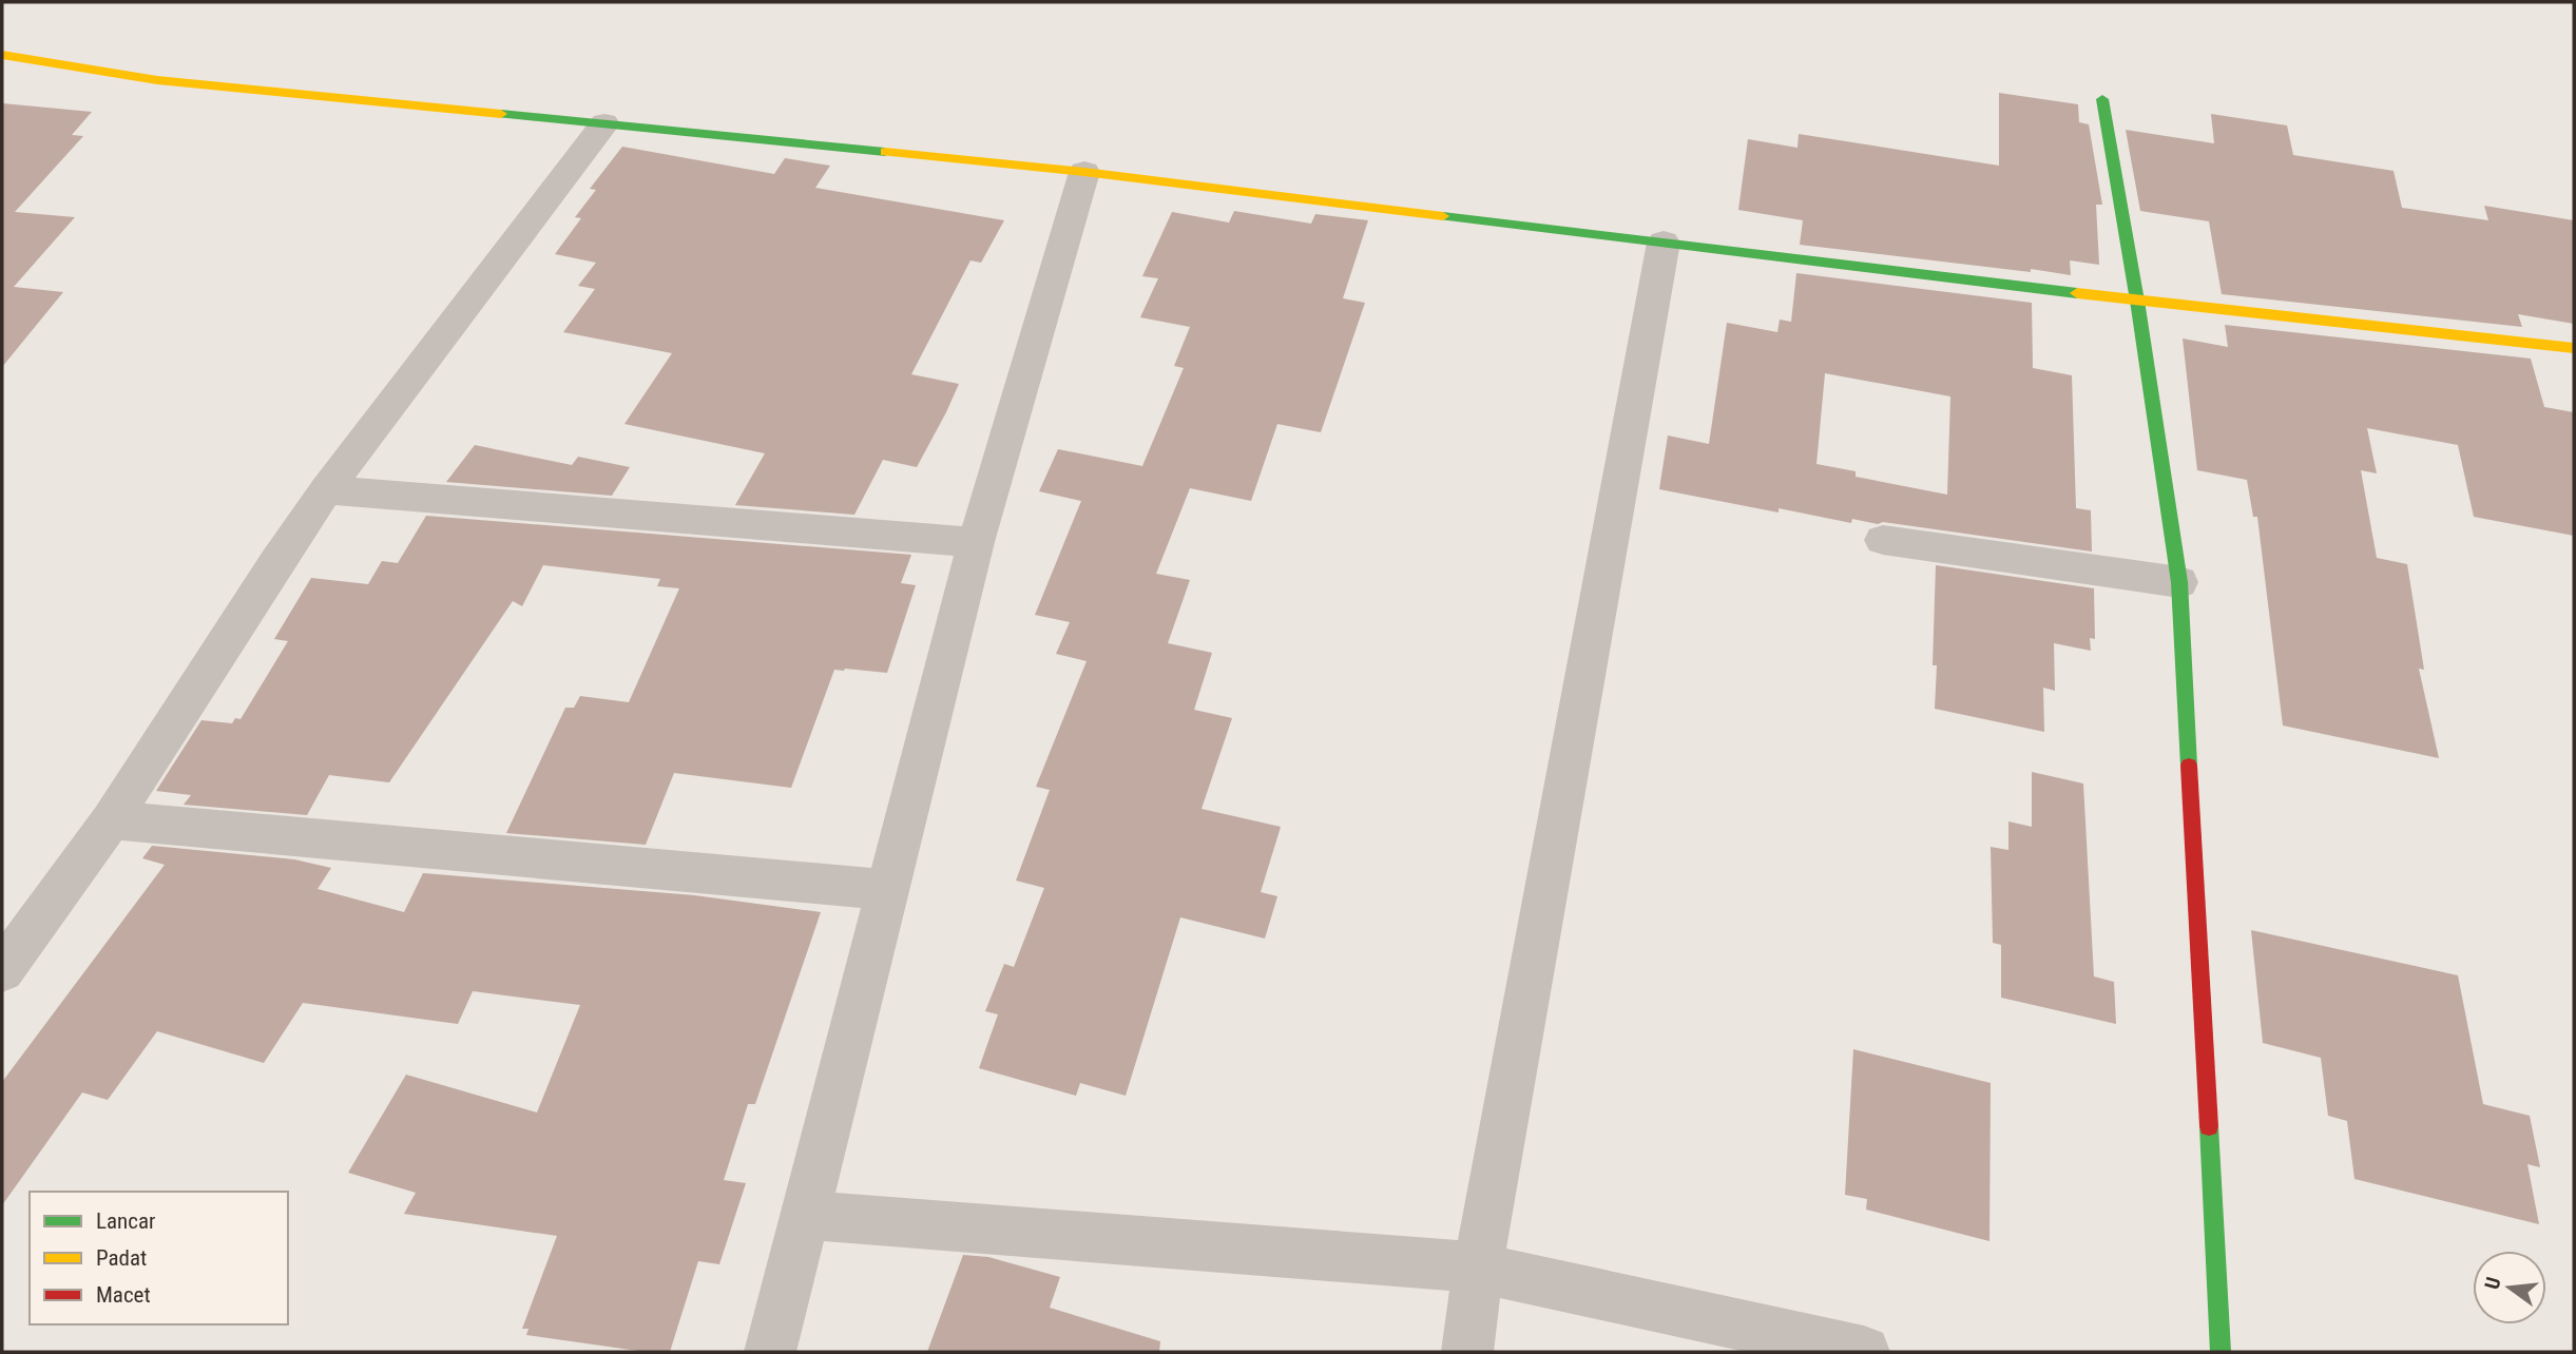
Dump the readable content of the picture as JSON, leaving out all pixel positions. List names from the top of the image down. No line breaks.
{"legend":["Lancar","Padat","Macet"],"north":"left"}
